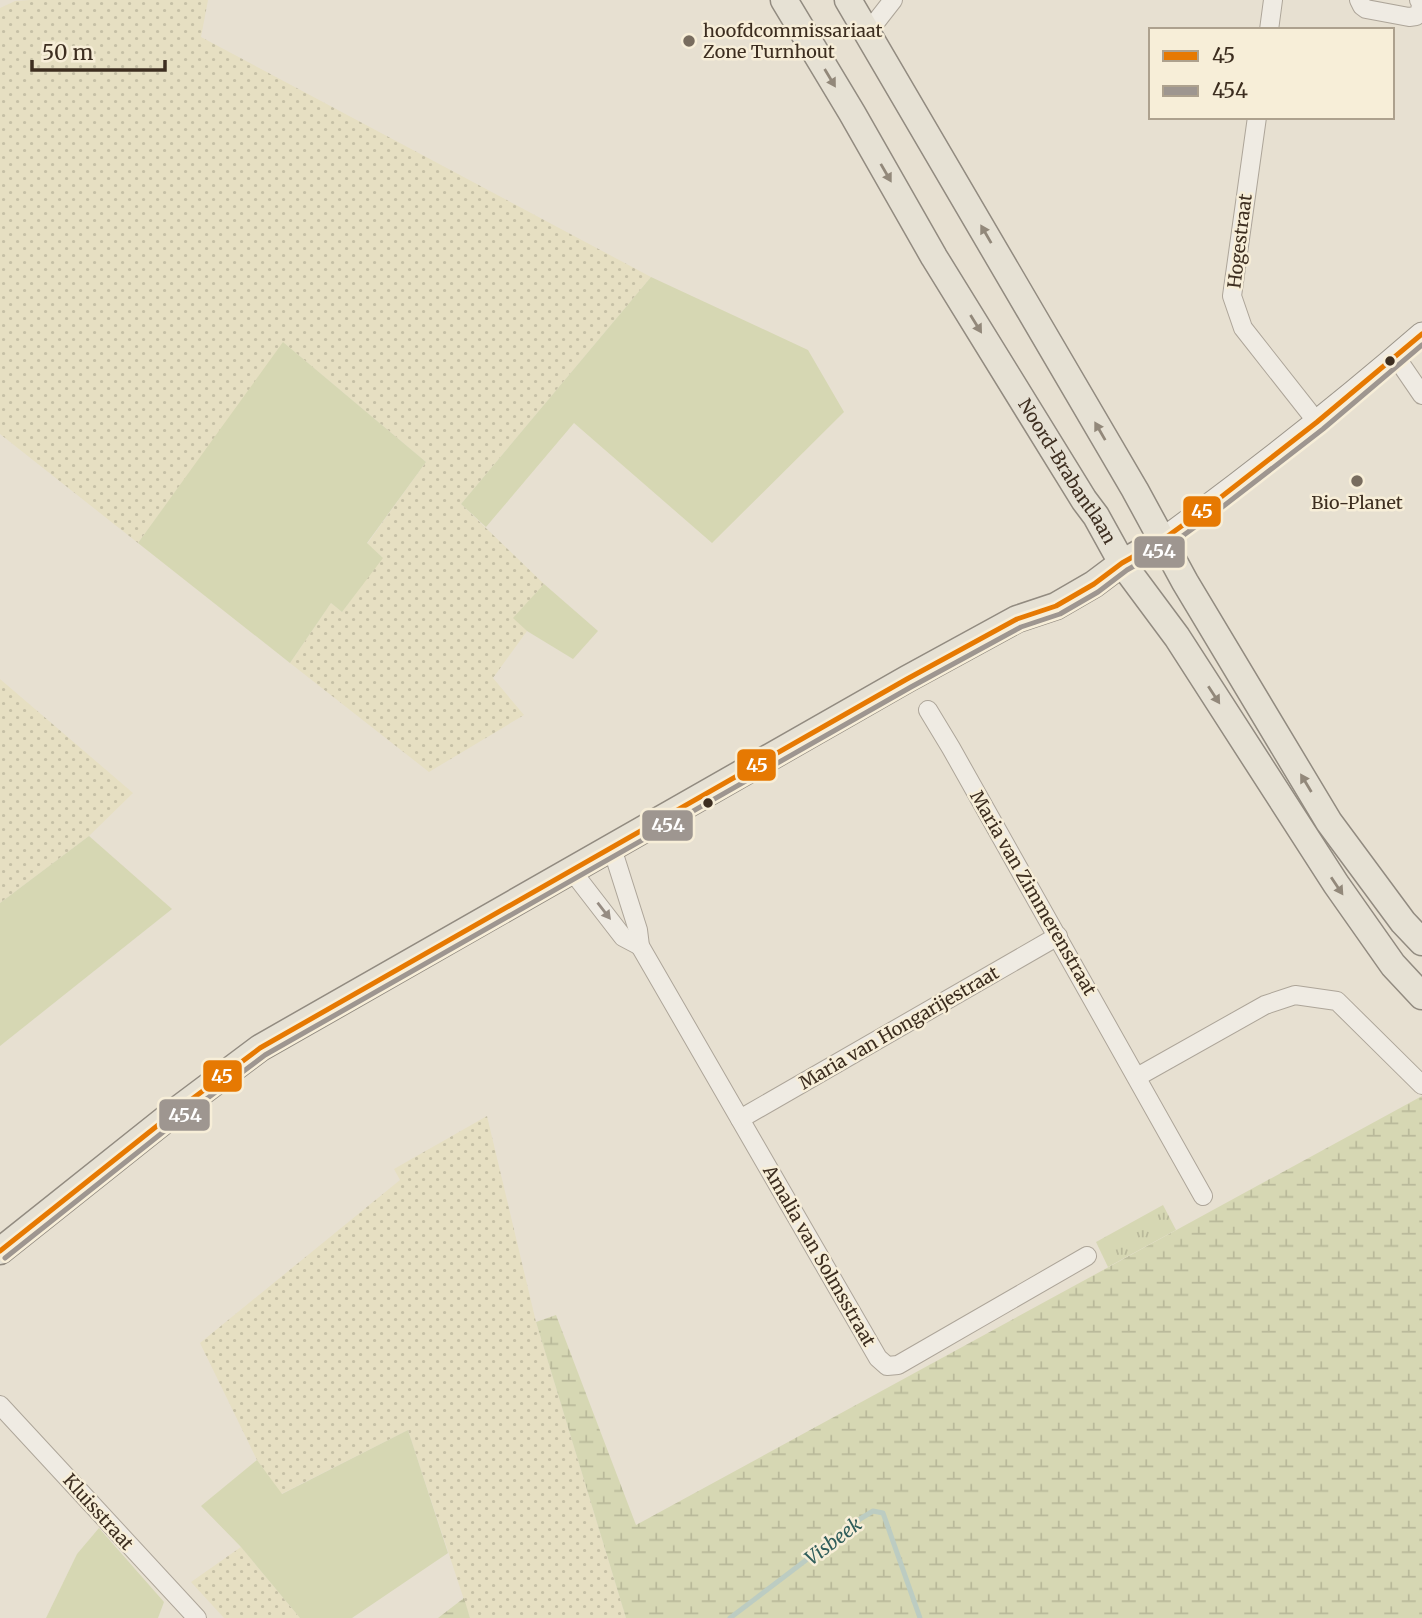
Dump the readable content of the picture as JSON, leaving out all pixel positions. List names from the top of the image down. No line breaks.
{"streets":{"main road":["Noord-Brabantlaan"],"street":["Hogestraat","Maria van Zimmerenstraat","Maria van Hongarijestraat","Amalia van Solmsstraat","Kluisstraat"]},"crossings":[["Maria van Zimmerenstraat","Maria van Hongarijestraat"],["Maria van Hongarijestraat","Amalia van Solmsstraat"]],"water":["Visbeek"],"places":["hoofdcommissariaat Zone Turnhout","Bio-Planet"],"lines":["transit line 45","transit line 454"],"legend":["45","454"],"scale_bar":"50 m"}
